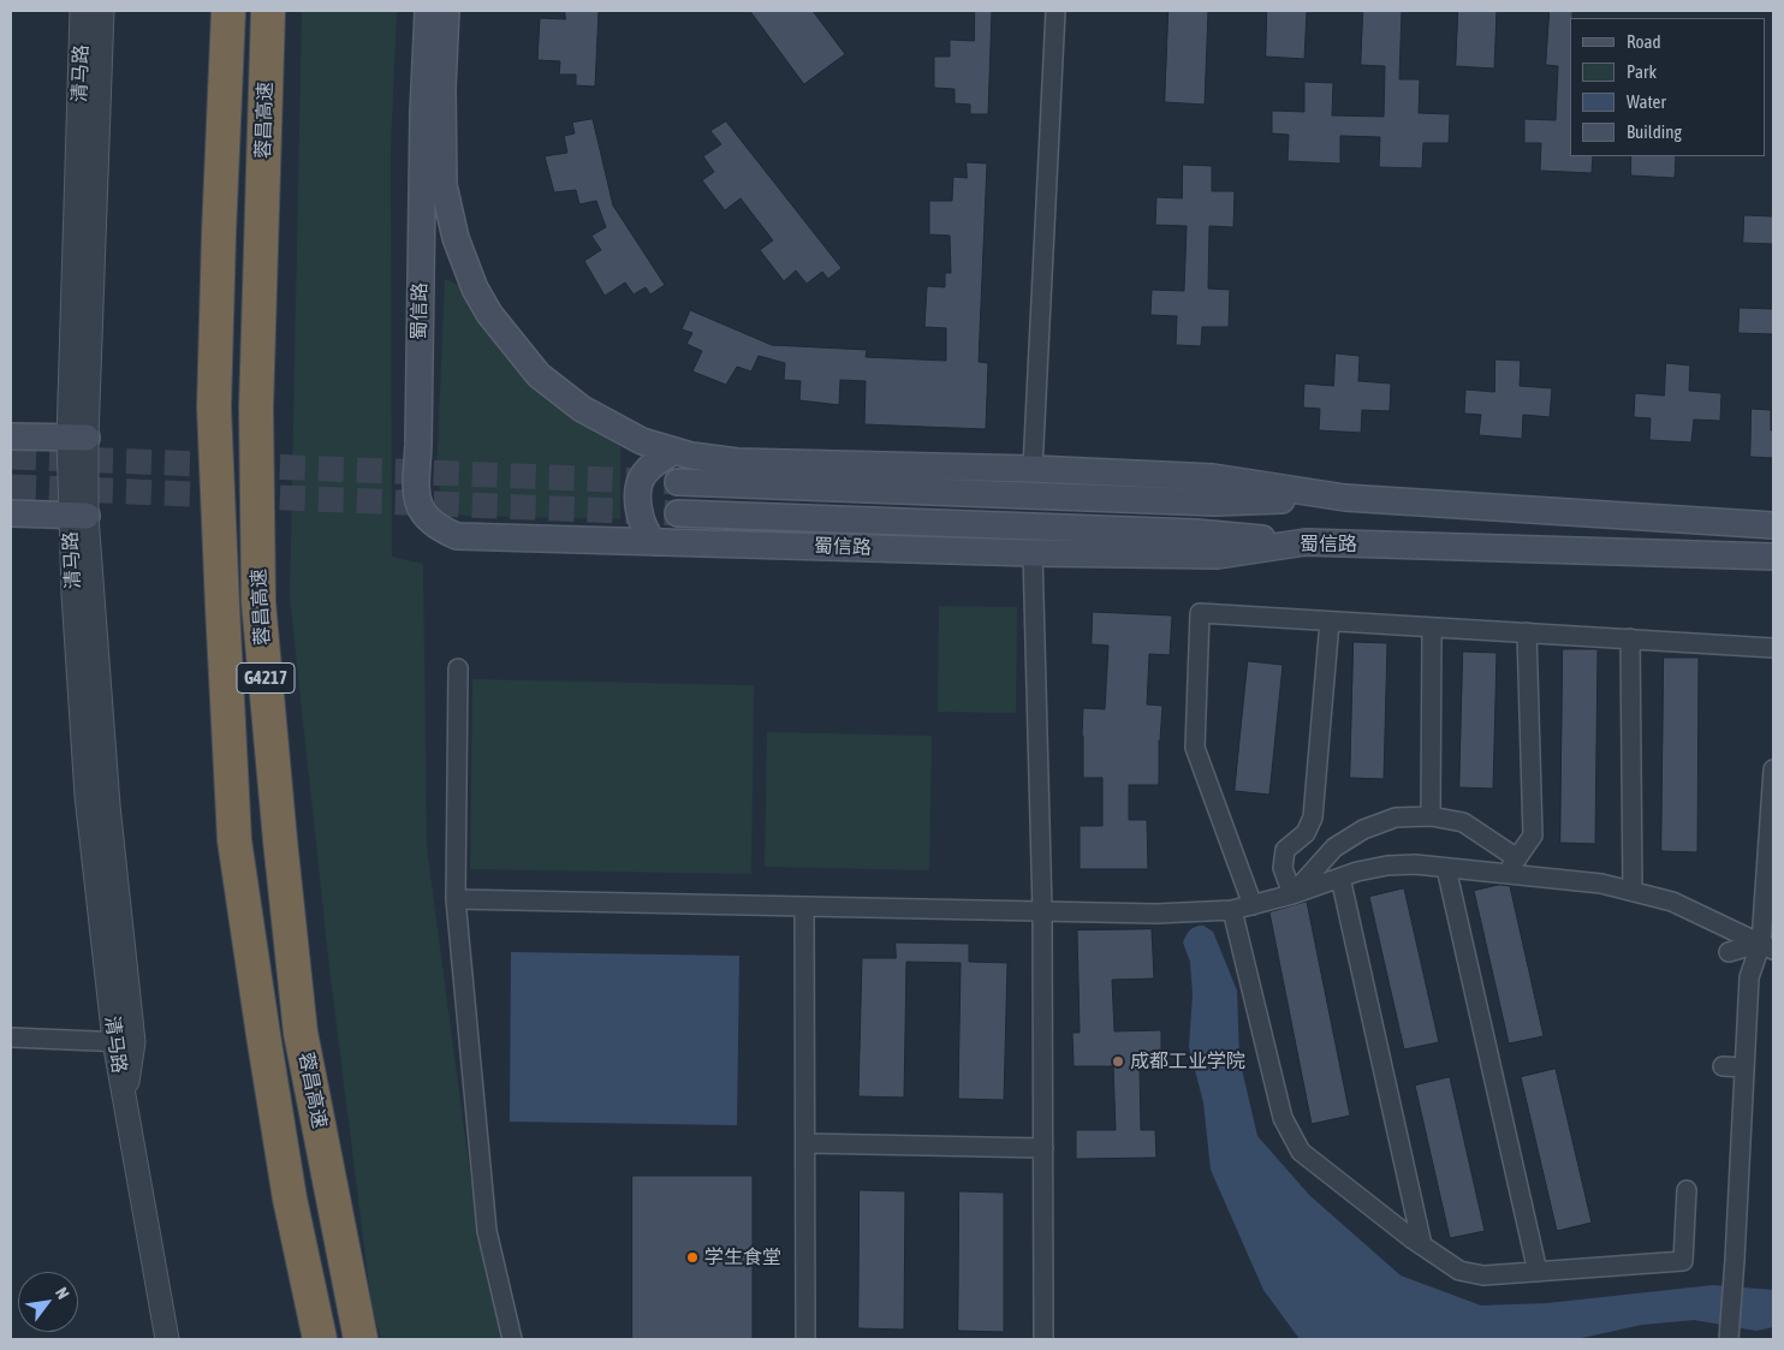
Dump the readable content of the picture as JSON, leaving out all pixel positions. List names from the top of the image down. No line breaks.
{"streets":{"highway":["蓉昌高速","G4217"],"main road":["蜀信路"],"street":["清马路"]},"places":["成都工业学院","学生食堂"],"legend":["Road","Park","Water","Building"],"north":"top right"}
